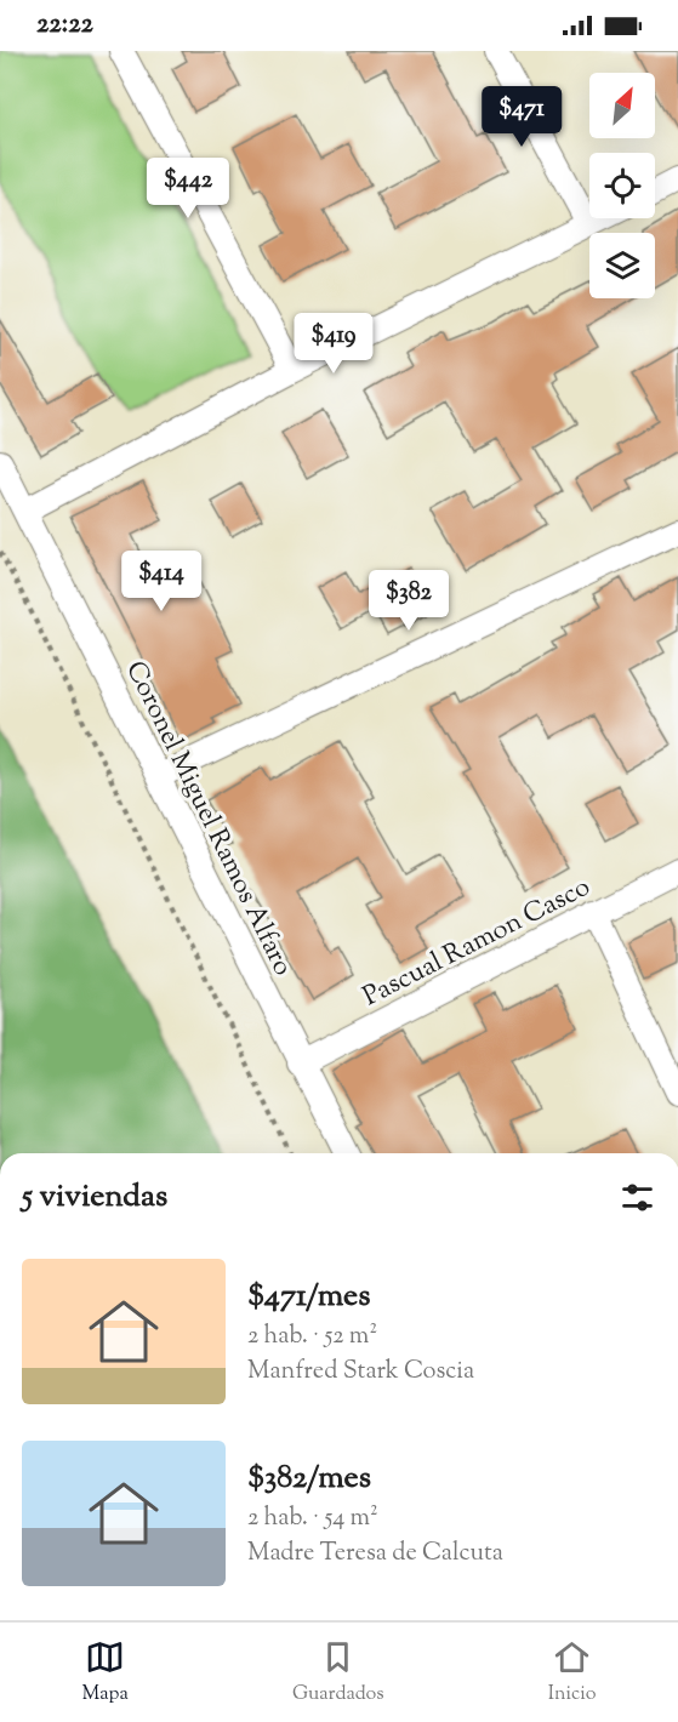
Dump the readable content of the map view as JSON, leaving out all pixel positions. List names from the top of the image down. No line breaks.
{"streets":{"street":["Coronel Miguel Ramos Alfaro","Pascual Ramon Casco"]},"crossings":[["Coronel Miguel Ramos Alfaro","Pascual Ramon Casco"]],"north":"top right","page":{"status":"22:22","price":["$471","$442","$419","$414","$382"],"heading":"5 viviendas","list":[{"name":"$471/mes","note":"2 hab. · 52 m² · Manfred Stark Coscia"},{"name":"$382/mes","note":"2 hab. · 54 m² · Madre Teresa de Calcuta"}],"tabs":["Mapa","Guardados","Inicio"]}}
